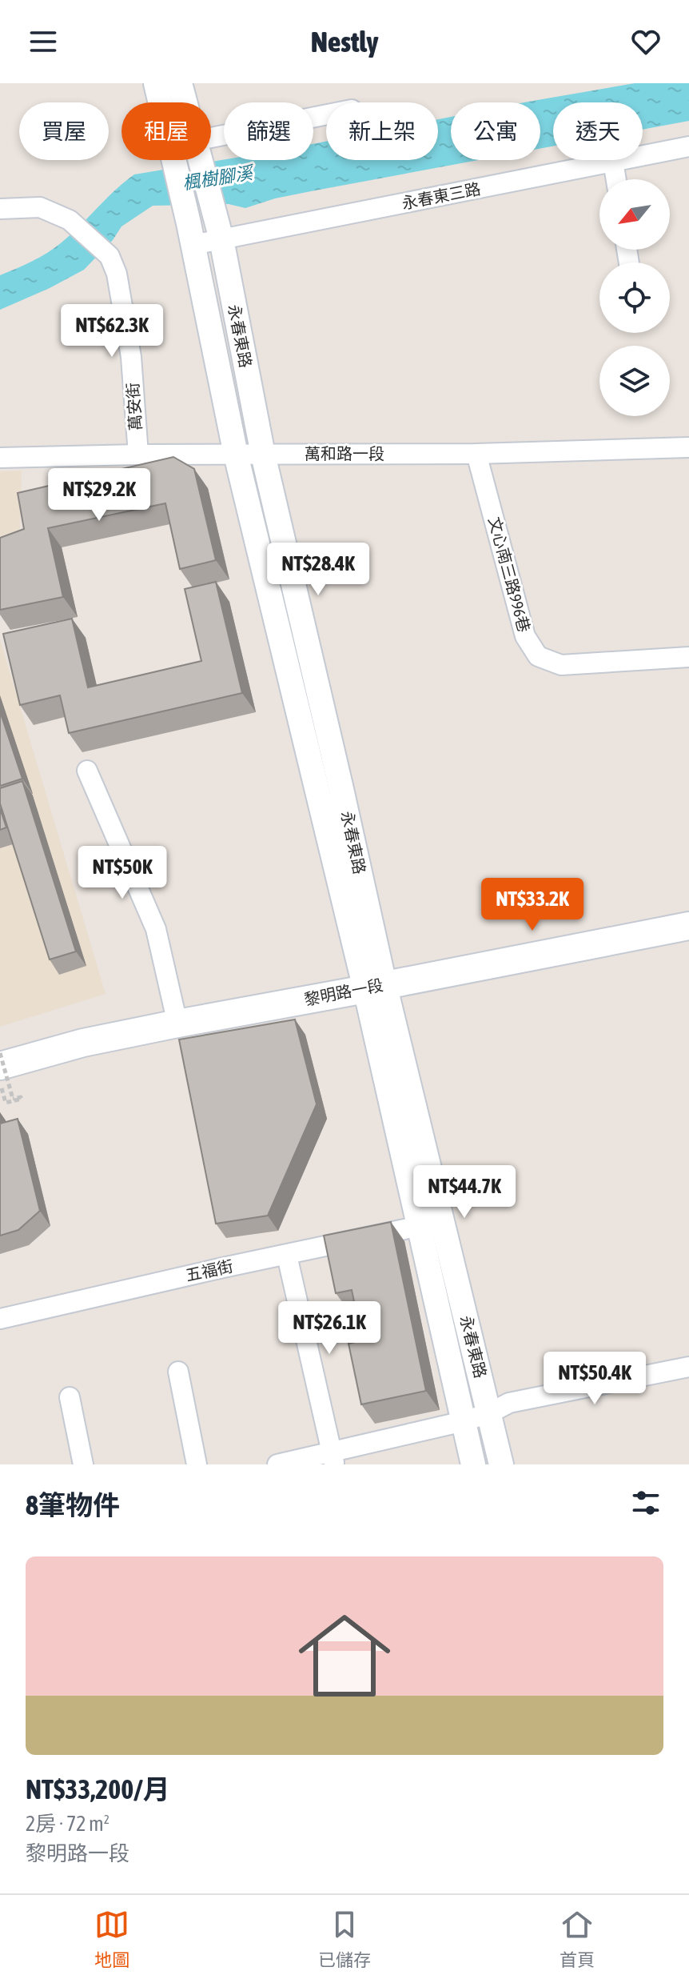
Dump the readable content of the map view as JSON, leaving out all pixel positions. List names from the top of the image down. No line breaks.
{"streets":{"main road":["黎明路一段"],"street":["永春東三路","永春東路","萬安街","萬和路一段","文心南三路996巷","五福街"]},"crossings":[["永春東三路","永春東路"],["永春東路","萬和路一段"],["永春東路","黎明路一段"],["永春東路","五福街"],["萬安街","萬和路一段"],["萬和路一段","文心南三路996巷"]],"water":["楓樹腳溪"],"north":"bottom left","page":{"header":"Nestly","chip":["買屋","租屋","篩選","新上架","公寓","透天"],"price":["NT$62.3K","NT$29.2K","NT$28.4K","NT$50K","NT$33.2K","NT$44.7K","NT$26.1K","NT$50.4K"],"heading":"8筆物件","list":[{"name":"NT$33,200/月","note":"2房 · 72 m² · 黎明路一段"}],"tabs":["地圖","已儲存","首頁"]}}
